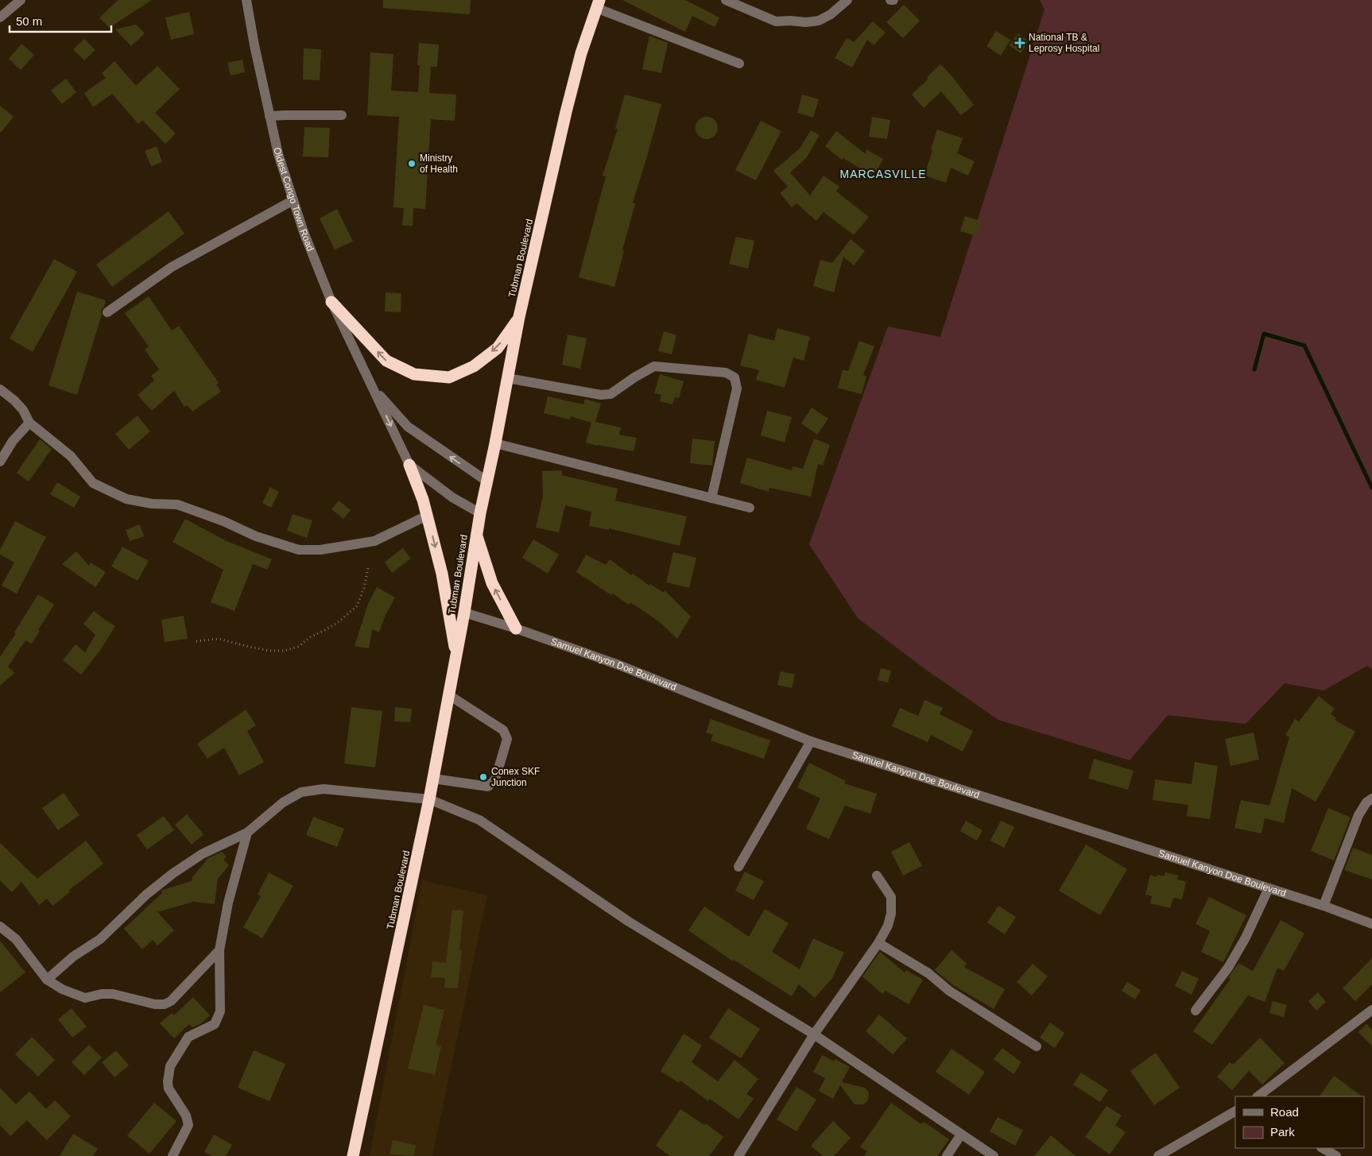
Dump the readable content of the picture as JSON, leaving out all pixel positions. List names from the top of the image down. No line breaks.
{"streets":{"highway":["Tubman Boulevard"],"street":["Oldest Congo Town Road","Samuel Kanyon Doe Boulevard"]},"crossings":[["Tubman Boulevard","Samuel Kanyon Doe Boulevard"]],"districts":["MARCASVILLE"],"places":{"health":["National TB & Leprosy Hospital"],"other":["Ministry of Health","Conex SKF Junction"]},"legend":["Road","Park"],"scale_bar":"50 m"}
